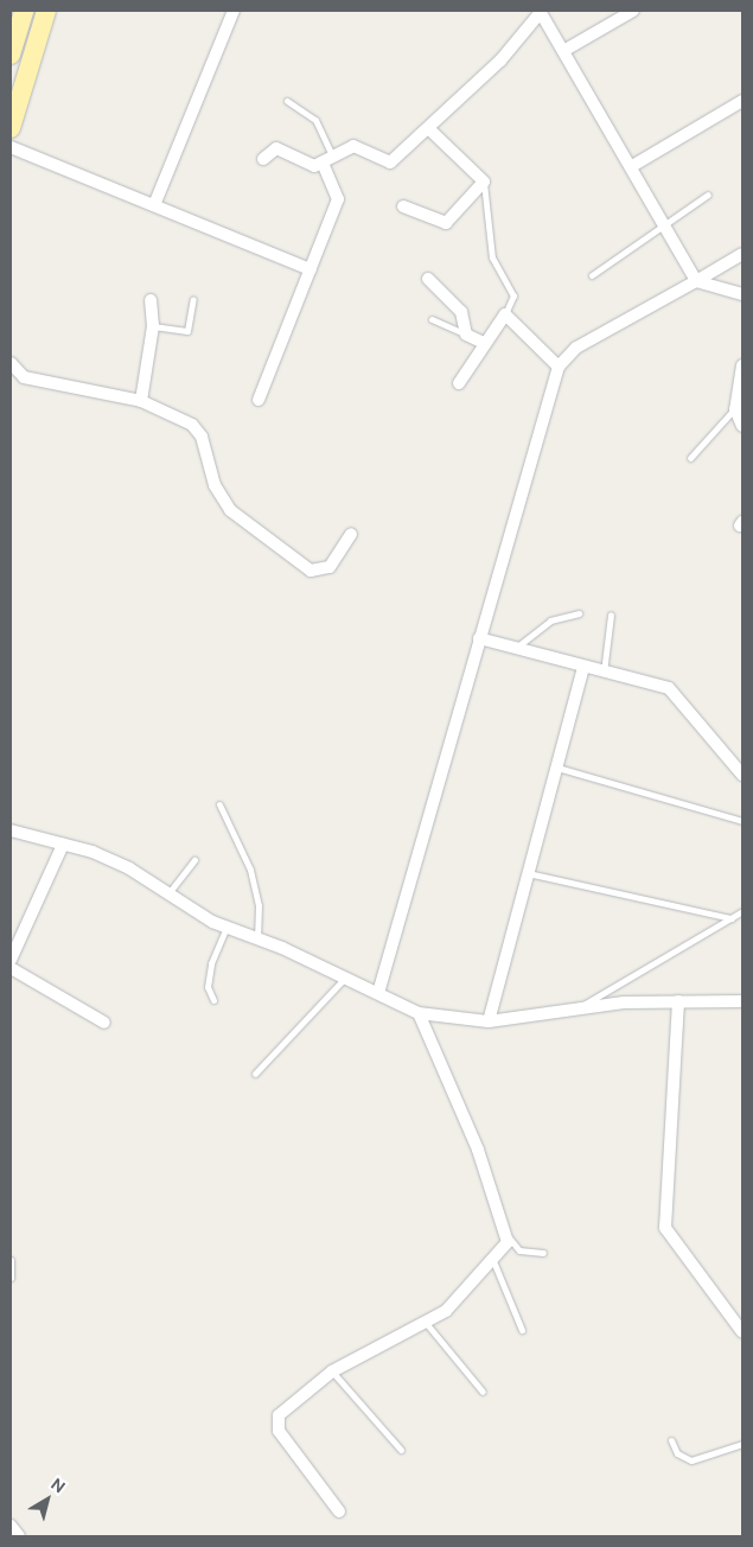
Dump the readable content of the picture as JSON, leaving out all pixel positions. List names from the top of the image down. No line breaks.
{"north":"top right"}
